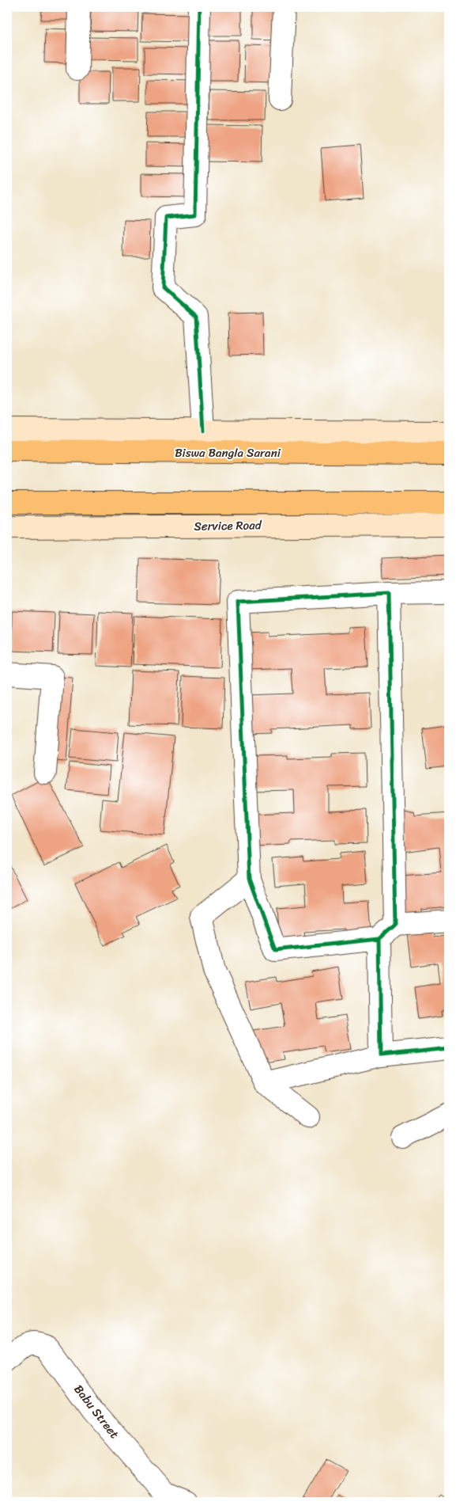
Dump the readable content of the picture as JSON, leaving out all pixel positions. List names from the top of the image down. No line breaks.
{"streets":{"main road":["Biswa Bangla Sarani"],"street":["Service Road","Babu Street"]}}
